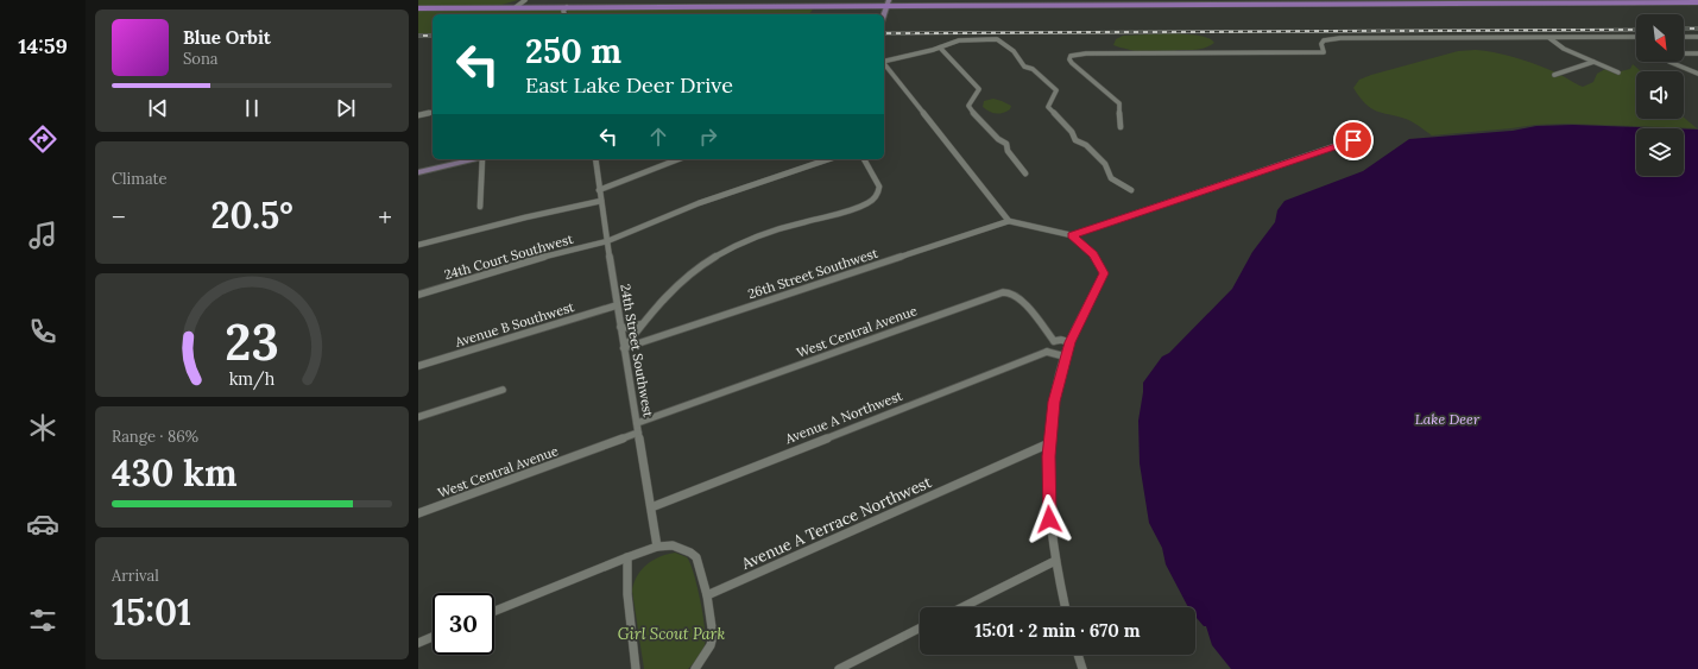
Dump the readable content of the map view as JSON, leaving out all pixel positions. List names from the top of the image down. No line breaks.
{"streets":{"street":["24th Court Southwest","26th Street Southwest","Avenue B Southwest","West Central Avenue","24th Street Southwest","Avenue A Northwest","Avenue A Terrace Northwest"]},"crossings":[["24th Court Southwest","24th Street Southwest"],["26th Street Southwest","24th Street Southwest"],["Avenue B Southwest","24th Street Southwest"],["West Central Avenue","24th Street Southwest"],["24th Street Southwest","Avenue A Northwest"]],"water":["Lake Deer"],"parks":["Girl Scout Park"],"north":"bottom right","page":{"tabs":"14:59","turn":["250 m","East Lake Deer Drive"],"song":["Blue Orbit","Sona"],"tile":["Climate",["Range · 86%","430 km"],["Arrival","15:01"]],"heat":["−","20.5°","+"],"limit":"30","trip":"15:01 · 2 min · 670 m","gauge":["23","km/h"]}}
